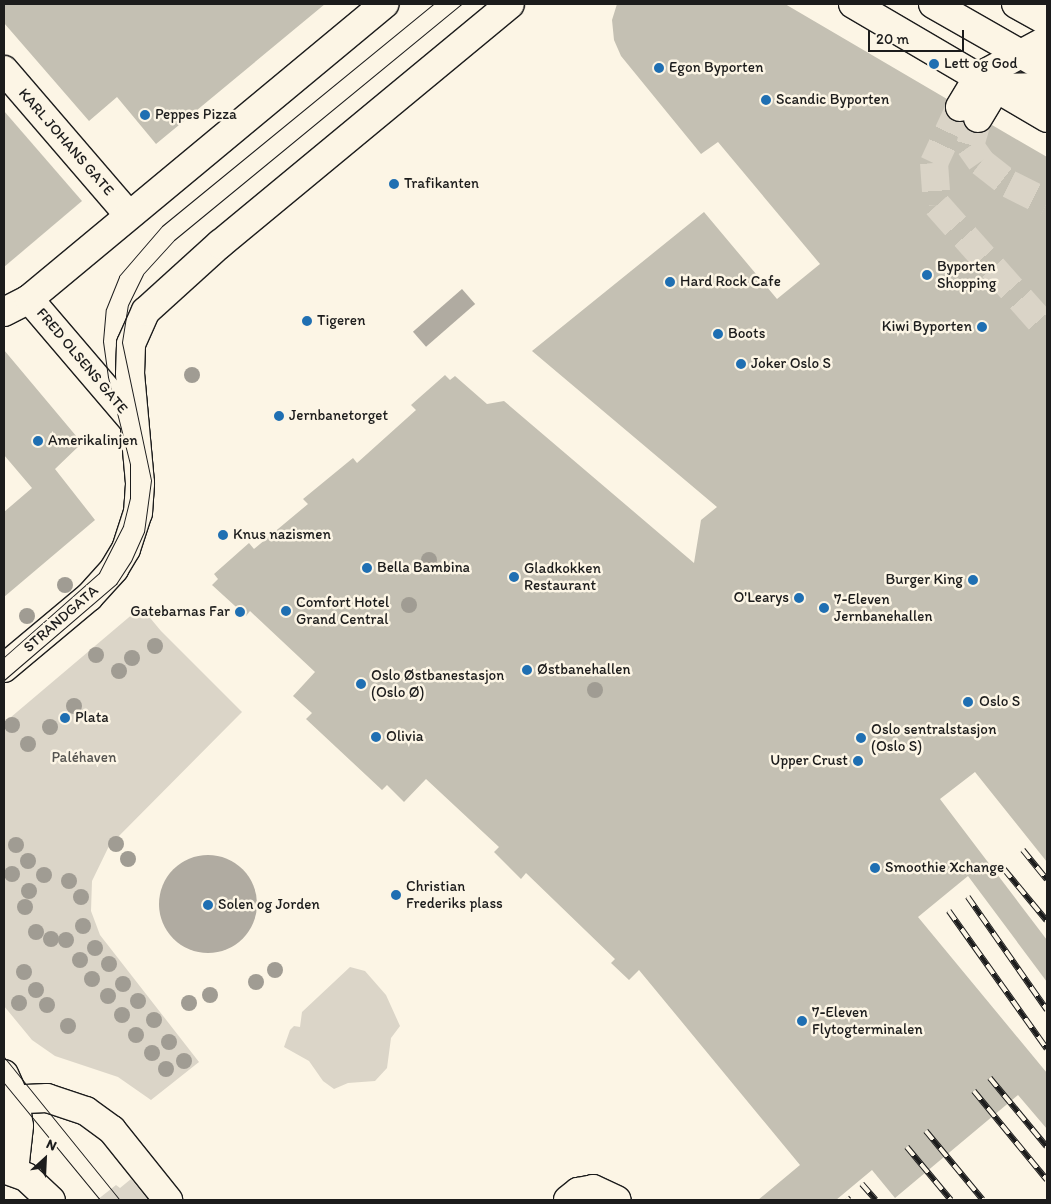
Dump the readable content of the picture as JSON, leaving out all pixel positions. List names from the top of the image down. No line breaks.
{"streets":{"main road":["KARL JOHANS GATE","FRED OLSENS GATE","STRANDGATA"]},"crossings":[["FRED OLSENS GATE","STRANDGATA"]],"parks":["Paléhaven"],"places":["Lett og God","Egon Byporten","Scandic Byporten","Peppes Pizza","Trafikanten","Byporten Shopping","Hard Rock Cafe","Tigeren","Kiwi Byporten","Boots","Joker Oslo S","Jernbanetorget","Amerikalinjen","Knus nazismen","Bella Bambina","Gladkokken Restaurant","Burger King","O'Learys","7-Eleven Jernbanehallen","Comfort Hotel Grand Central","Gatebarnas Far","Østbanehallen","Oslo Østbanestasjon (Oslo Ø)","Oslo S","Plata","Olivia","Oslo sentralstasjon (Oslo S)","Upper Crust","Smoothie Xchange","Christian Frederiks plass","Solen og Jorden","7-Eleven Flytogterminalen"],"scale_bar":"20 m","north":"top right"}
